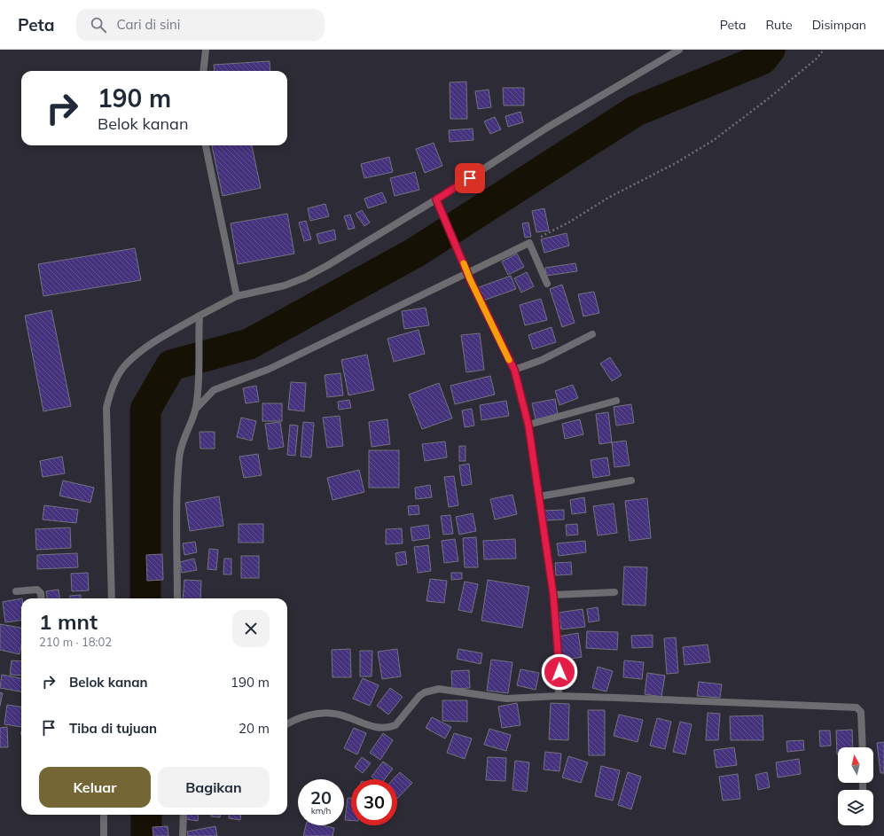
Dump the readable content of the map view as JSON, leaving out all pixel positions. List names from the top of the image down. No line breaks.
{"north":"top","page":{"header":"Peta","search":"Cari di sini","nav":["Peta","Rute","Disimpan"],"turn":["190 m","Belok kanan"],"heading":["1 mnt","210 m · 18:02"],"list":[{"name":"Belok kanan","value":"190 m"},{"name":"Tiba di tujuan","value":"20 m"}],"buttons":["Keluar","Bagikan"],"speed":"20 km/h","limit":"30"}}
